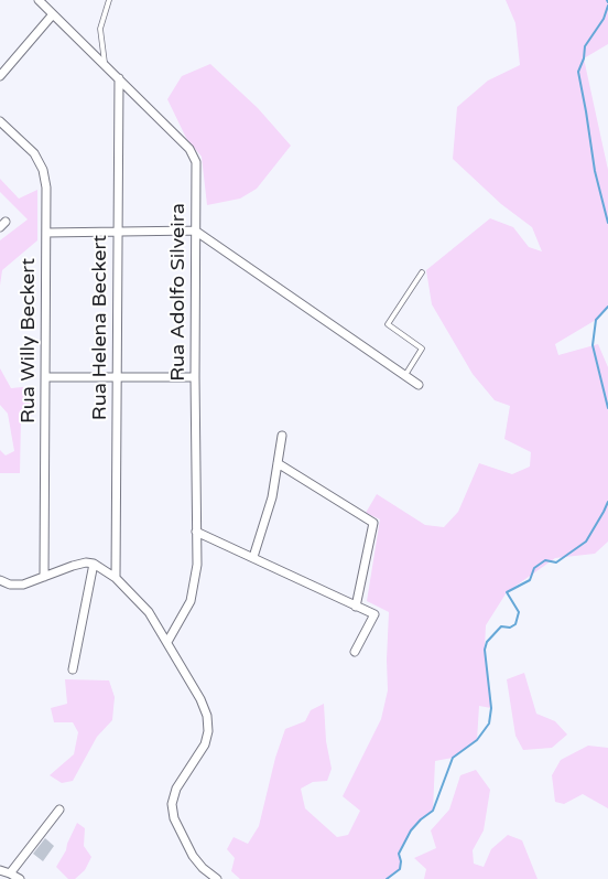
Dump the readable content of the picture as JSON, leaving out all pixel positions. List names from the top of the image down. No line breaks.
{"streets":{"street":["Rua Adolfo Silveira","Rua Helena Beckert","Rua Willy Beckert"]},"crossings":[["Rua Adolfo Silveira","Rua Helena Beckert"]]}
